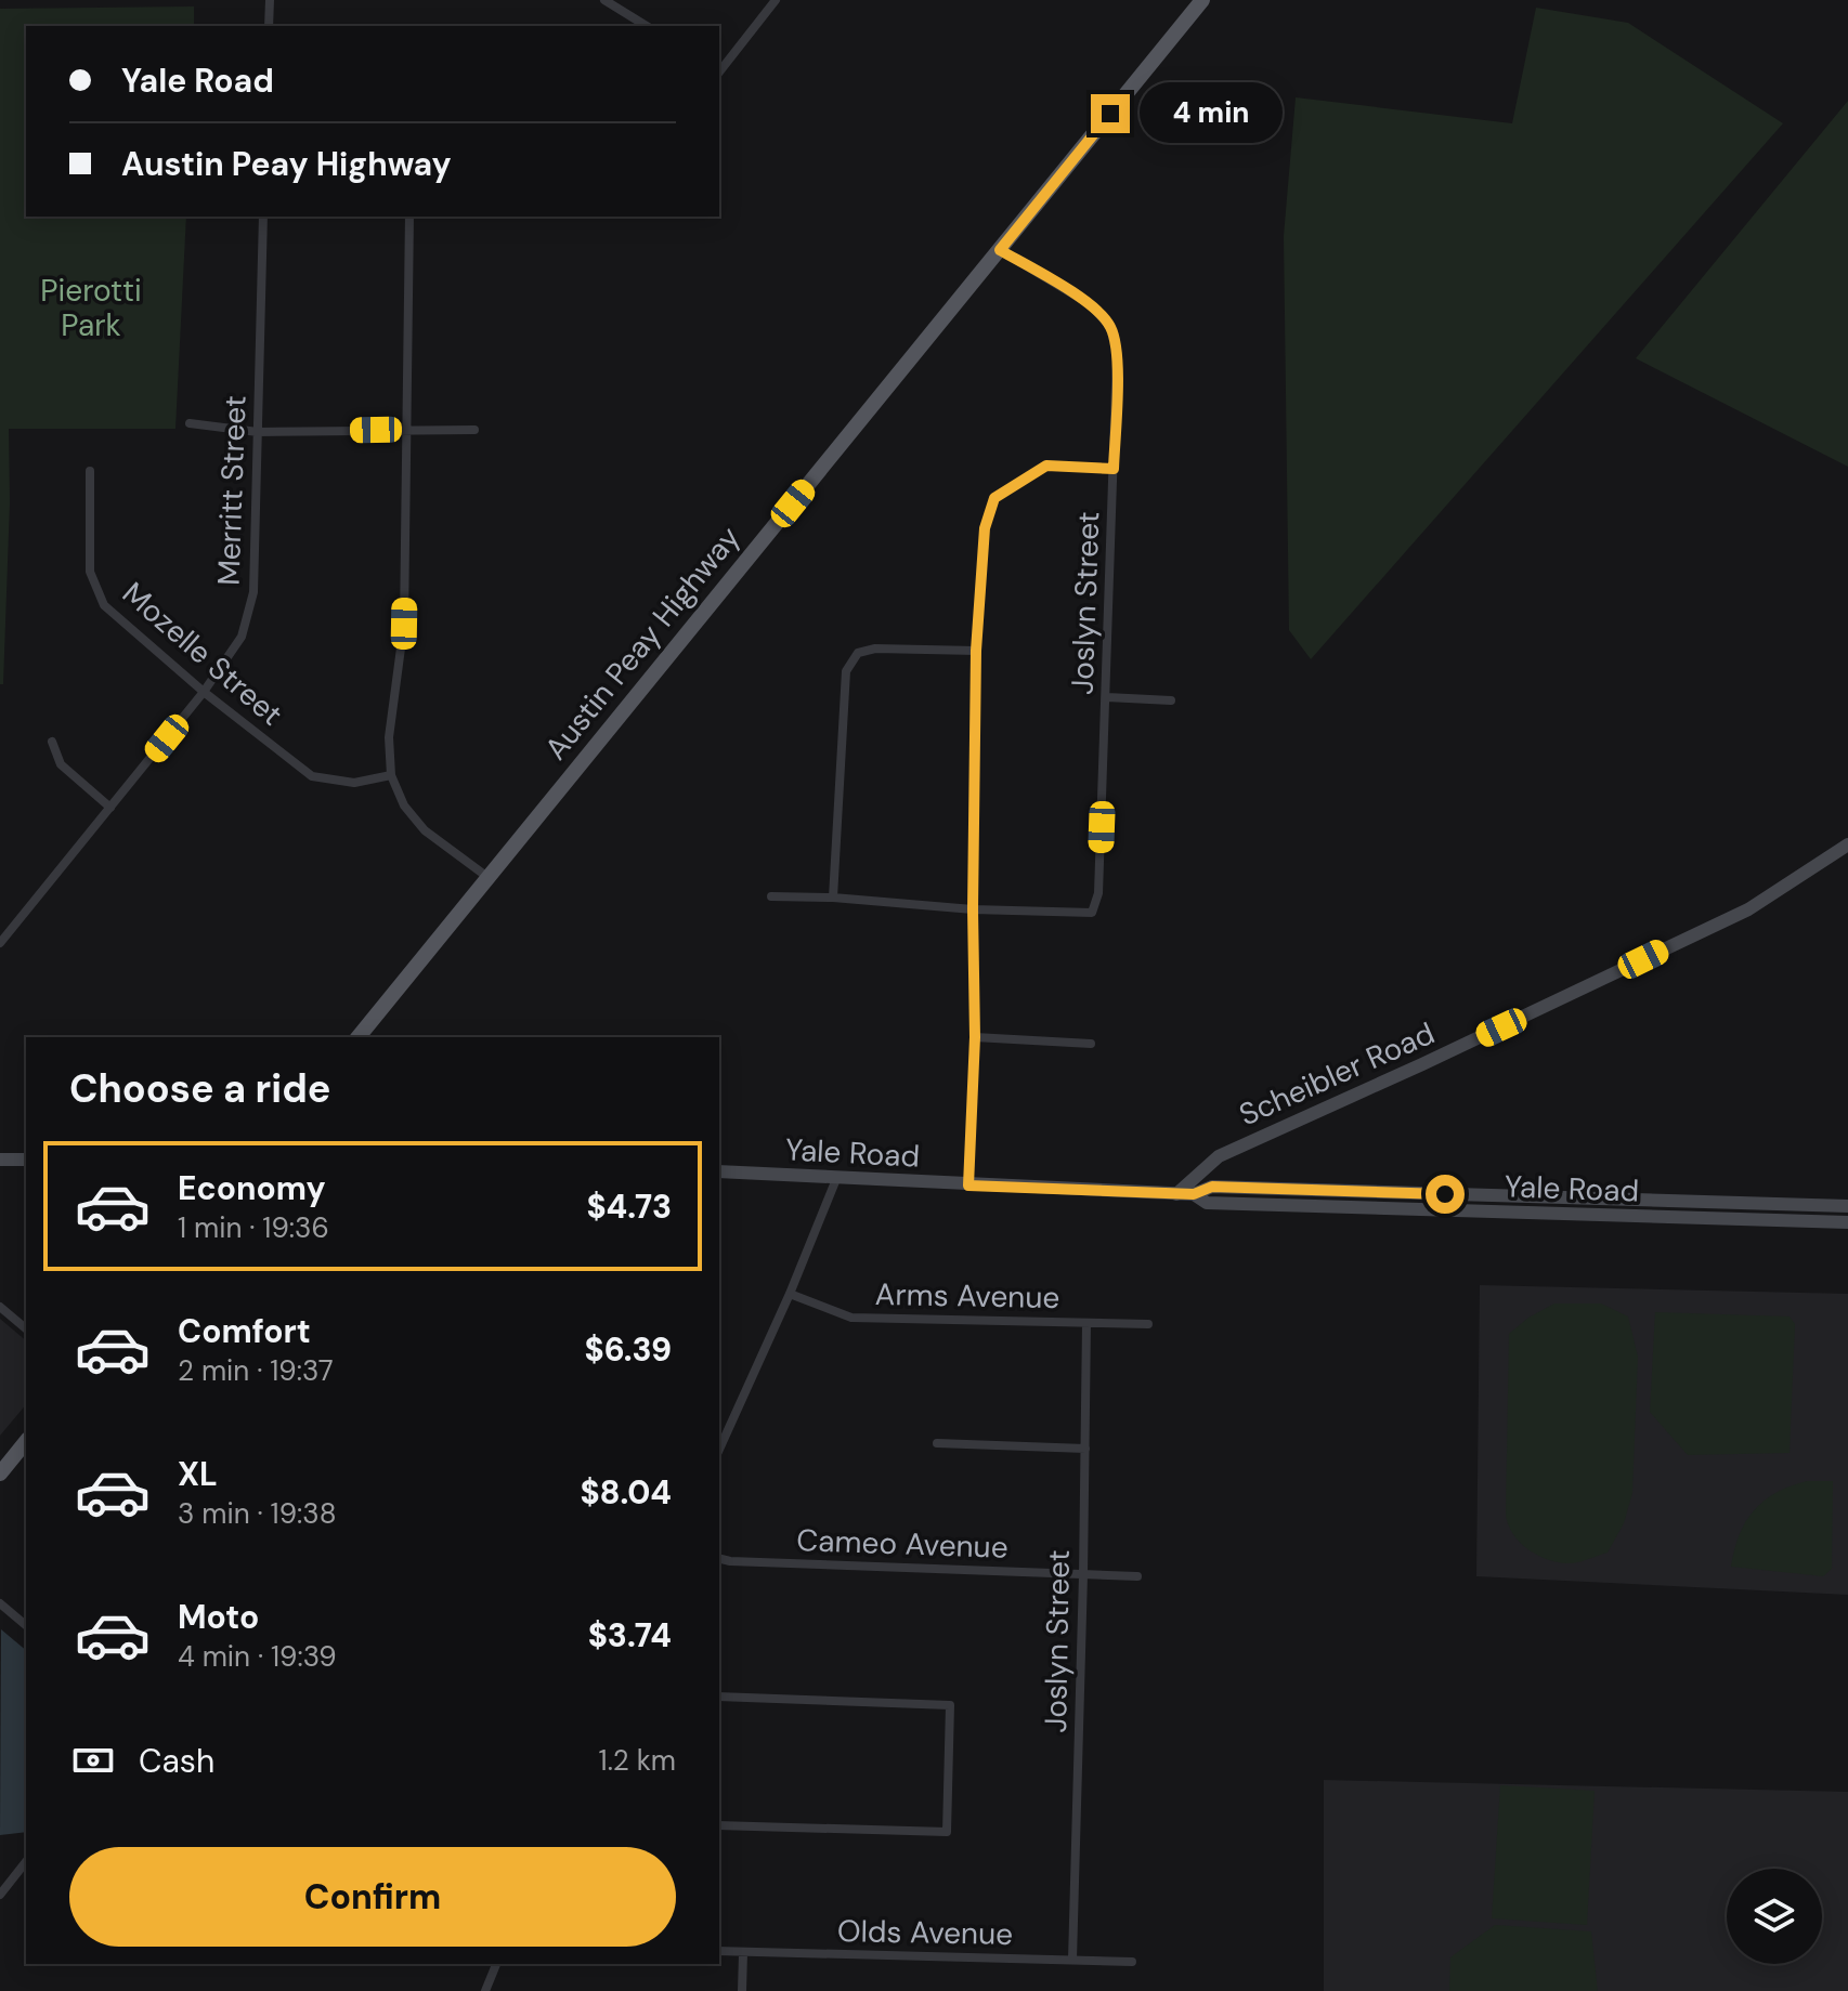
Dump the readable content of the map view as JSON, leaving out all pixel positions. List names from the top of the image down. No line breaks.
{"streets":{"main road":["Austin Peay Highway","Scheibler Road","Yale Road"],"street":["Merritt Street","Joslyn Street","Mozelle Street","Arms Avenue","Cameo Avenue","Olds Avenue"]},"crossings":[["Merritt Street","Mozelle Street"],["Joslyn Street","Austin Peay Highway"],["Joslyn Street","Arms Avenue"],["Joslyn Street","Cameo Avenue"],["Joslyn Street","Olds Avenue"],["Scheibler Road","Yale Road"]],"parks":["Pierotti Park"],"page":{"banner":["Yale Road","Austin Peay Highway"],"bubble":"4 min","heading":"Choose a ride","list":[{"name":"Economy","note":"1 min · 19:36","value":"$4.73"},{"name":"Comfort","note":"2 min · 19:37","value":"$6.39"},{"name":"XL","note":"3 min · 19:38","value":"$8.04"},{"name":"Moto","note":"4 min · 19:39","value":"$3.74"}],"pay":["Cash","1.2 km"],"buttons":"Confirm"}}
